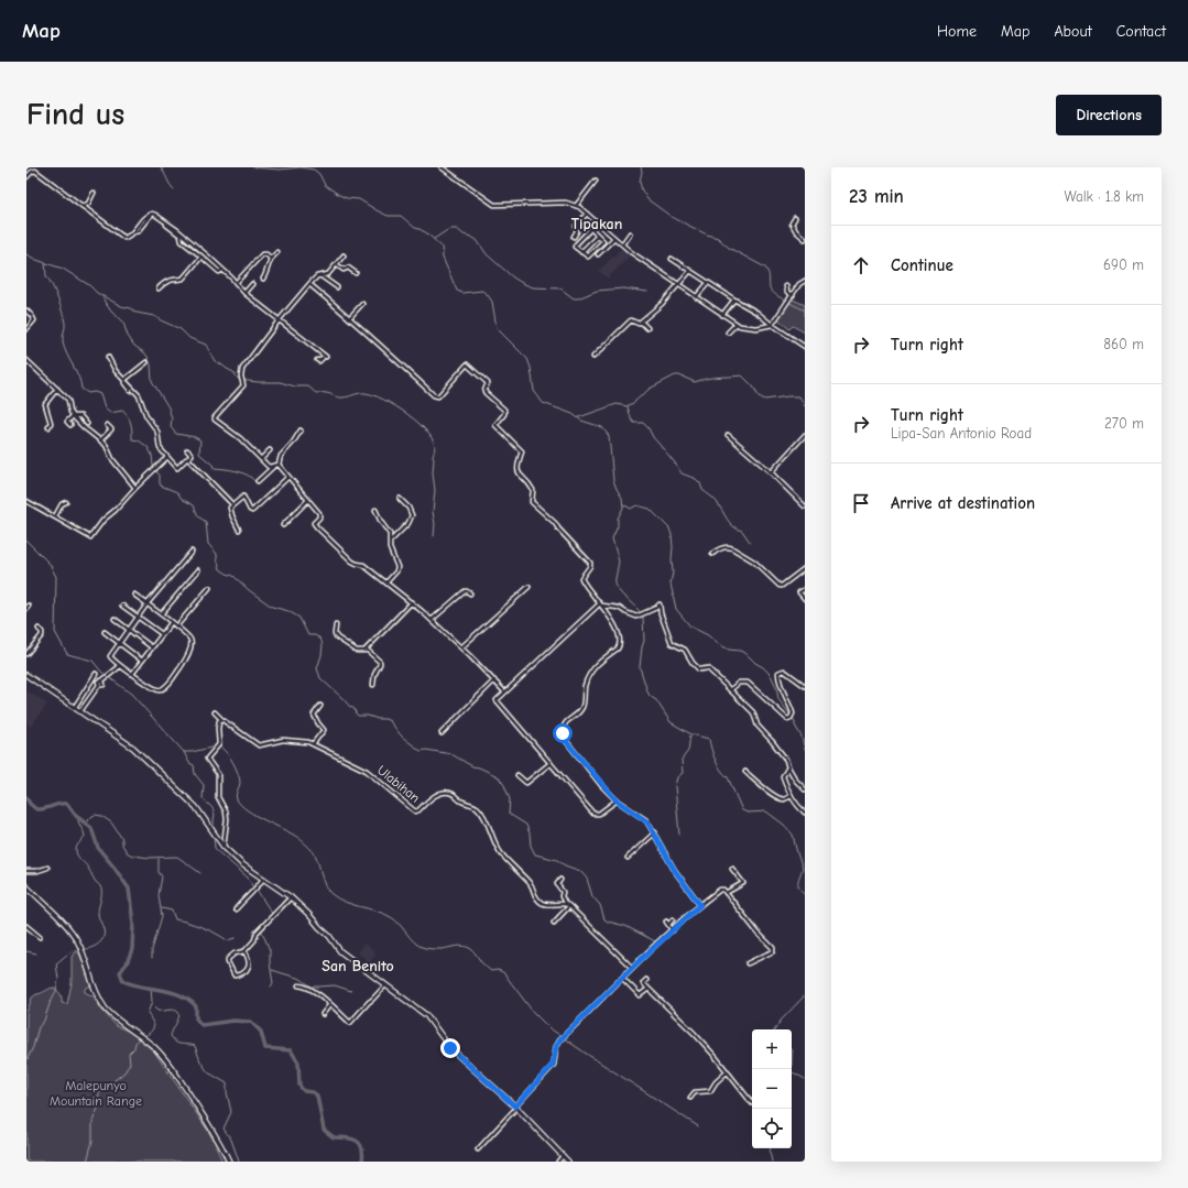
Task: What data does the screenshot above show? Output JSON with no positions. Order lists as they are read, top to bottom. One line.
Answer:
{"streets":{"street":["Ulabihan"]},"districts":["Tipakan","San Benito"],"parks":["Malepunyo Mountain Range"],"page":{"header":"Map","nav":["Home","Map","About","Contact"],"buttons":"Directions","title":"Find us","heading":["23 min","Walk · 1.8 km"],"list":[["Continue","690 m"],["Turn right","860 m"],["Turn right","Lipa-San Antonio Road","270 m"],"Arrive at destination"],"map_buttons":["+","−"]}}
